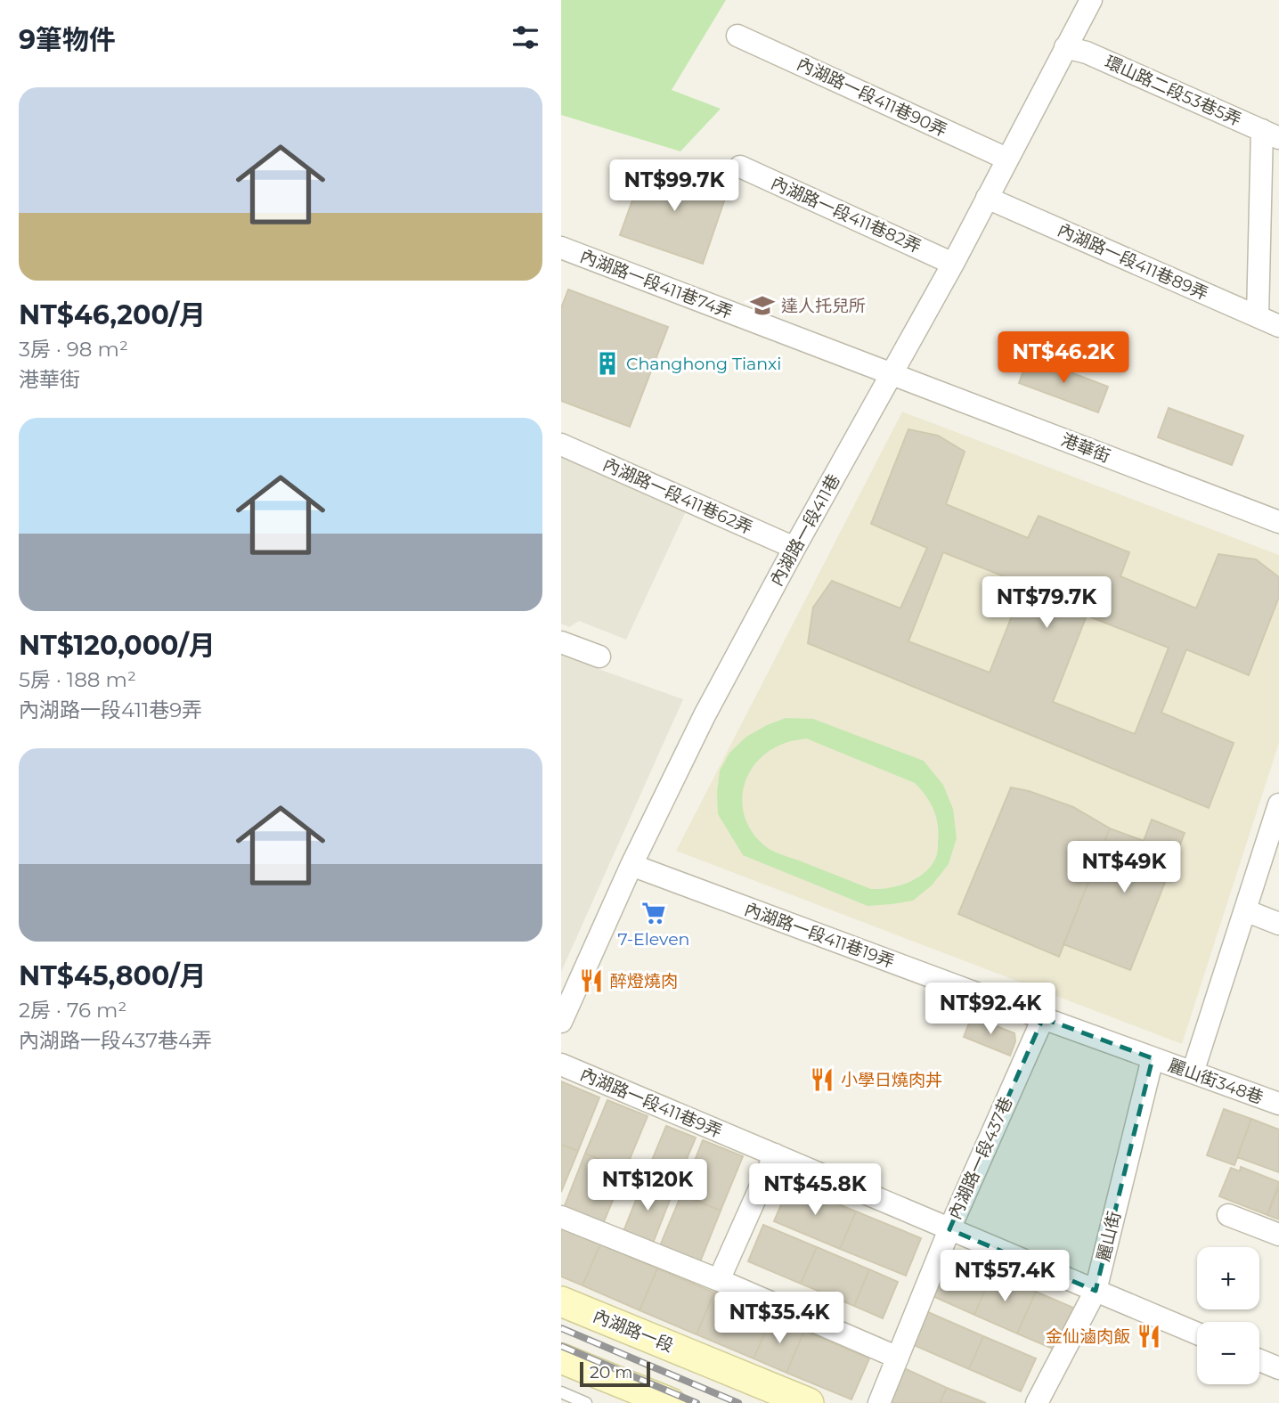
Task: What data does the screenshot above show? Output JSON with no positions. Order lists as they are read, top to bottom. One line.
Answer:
{"streets":{"main road":["內湖路一段"],"street":["環山路二段53巷5弄","內湖路一段411巷90弄","內湖路一段411巷82弄","內湖路一段411巷89弄","內湖路一段411巷74弄","港華街","內湖路一段411巷62弄","內湖路一段411巷","內湖路一段411巷19弄","麗山街348巷","內湖路一段411巷9弄","內湖路一段437巷","麗山街"]},"crossings":[["環山路二段53巷5弄","內湖路一段411巷"],["內湖路一段411巷90弄","內湖路一段411巷"],["內湖路一段411巷82弄","內湖路一段411巷"],["內湖路一段411巷89弄","內湖路一段411巷"],["內湖路一段411巷74弄","港華街"],["內湖路一段411巷74弄","內湖路一段411巷"],["港華街","內湖路一段411巷"],["內湖路一段411巷62弄","內湖路一段411巷"],["內湖路一段411巷","內湖路一段411巷19弄"],["內湖路一段411巷19弄","麗山街348巷"],["內湖路一段411巷19弄","內湖路一段437巷"],["內湖路一段411巷19弄","麗山街"],["麗山街348巷","麗山街"],["內湖路一段411巷9弄","內湖路一段437巷"],["內湖路一段411巷9弄","麗山街"]],"places":{"school or university":["達人托兒所"],"building":["Changhong Tianxi"],"supermarket":["7-Eleven"],"restaurant":["醉燈燒肉","小學日燒肉丼","金仙滷肉飯"]},"scale_bar":"20 m","page":{"heading":"9筆物件","list":[{"name":"NT$46,200/月","note":"3房 · 98 m² · 港華街"},{"name":"NT$120,000/月","note":"5房 · 188 m² · 內湖路一段411巷9弄"},{"name":"NT$45,800/月","note":"2房 · 76 m² · 內湖路一段437巷4弄"}],"price":["NT$99.7K","NT$46.2K","NT$79.7K","NT$49K","NT$92.4K","NT$120K","NT$45.8K","NT$57.4K","NT$35.4K"],"map_buttons":["+","−"],"scale":"20 m"}}
